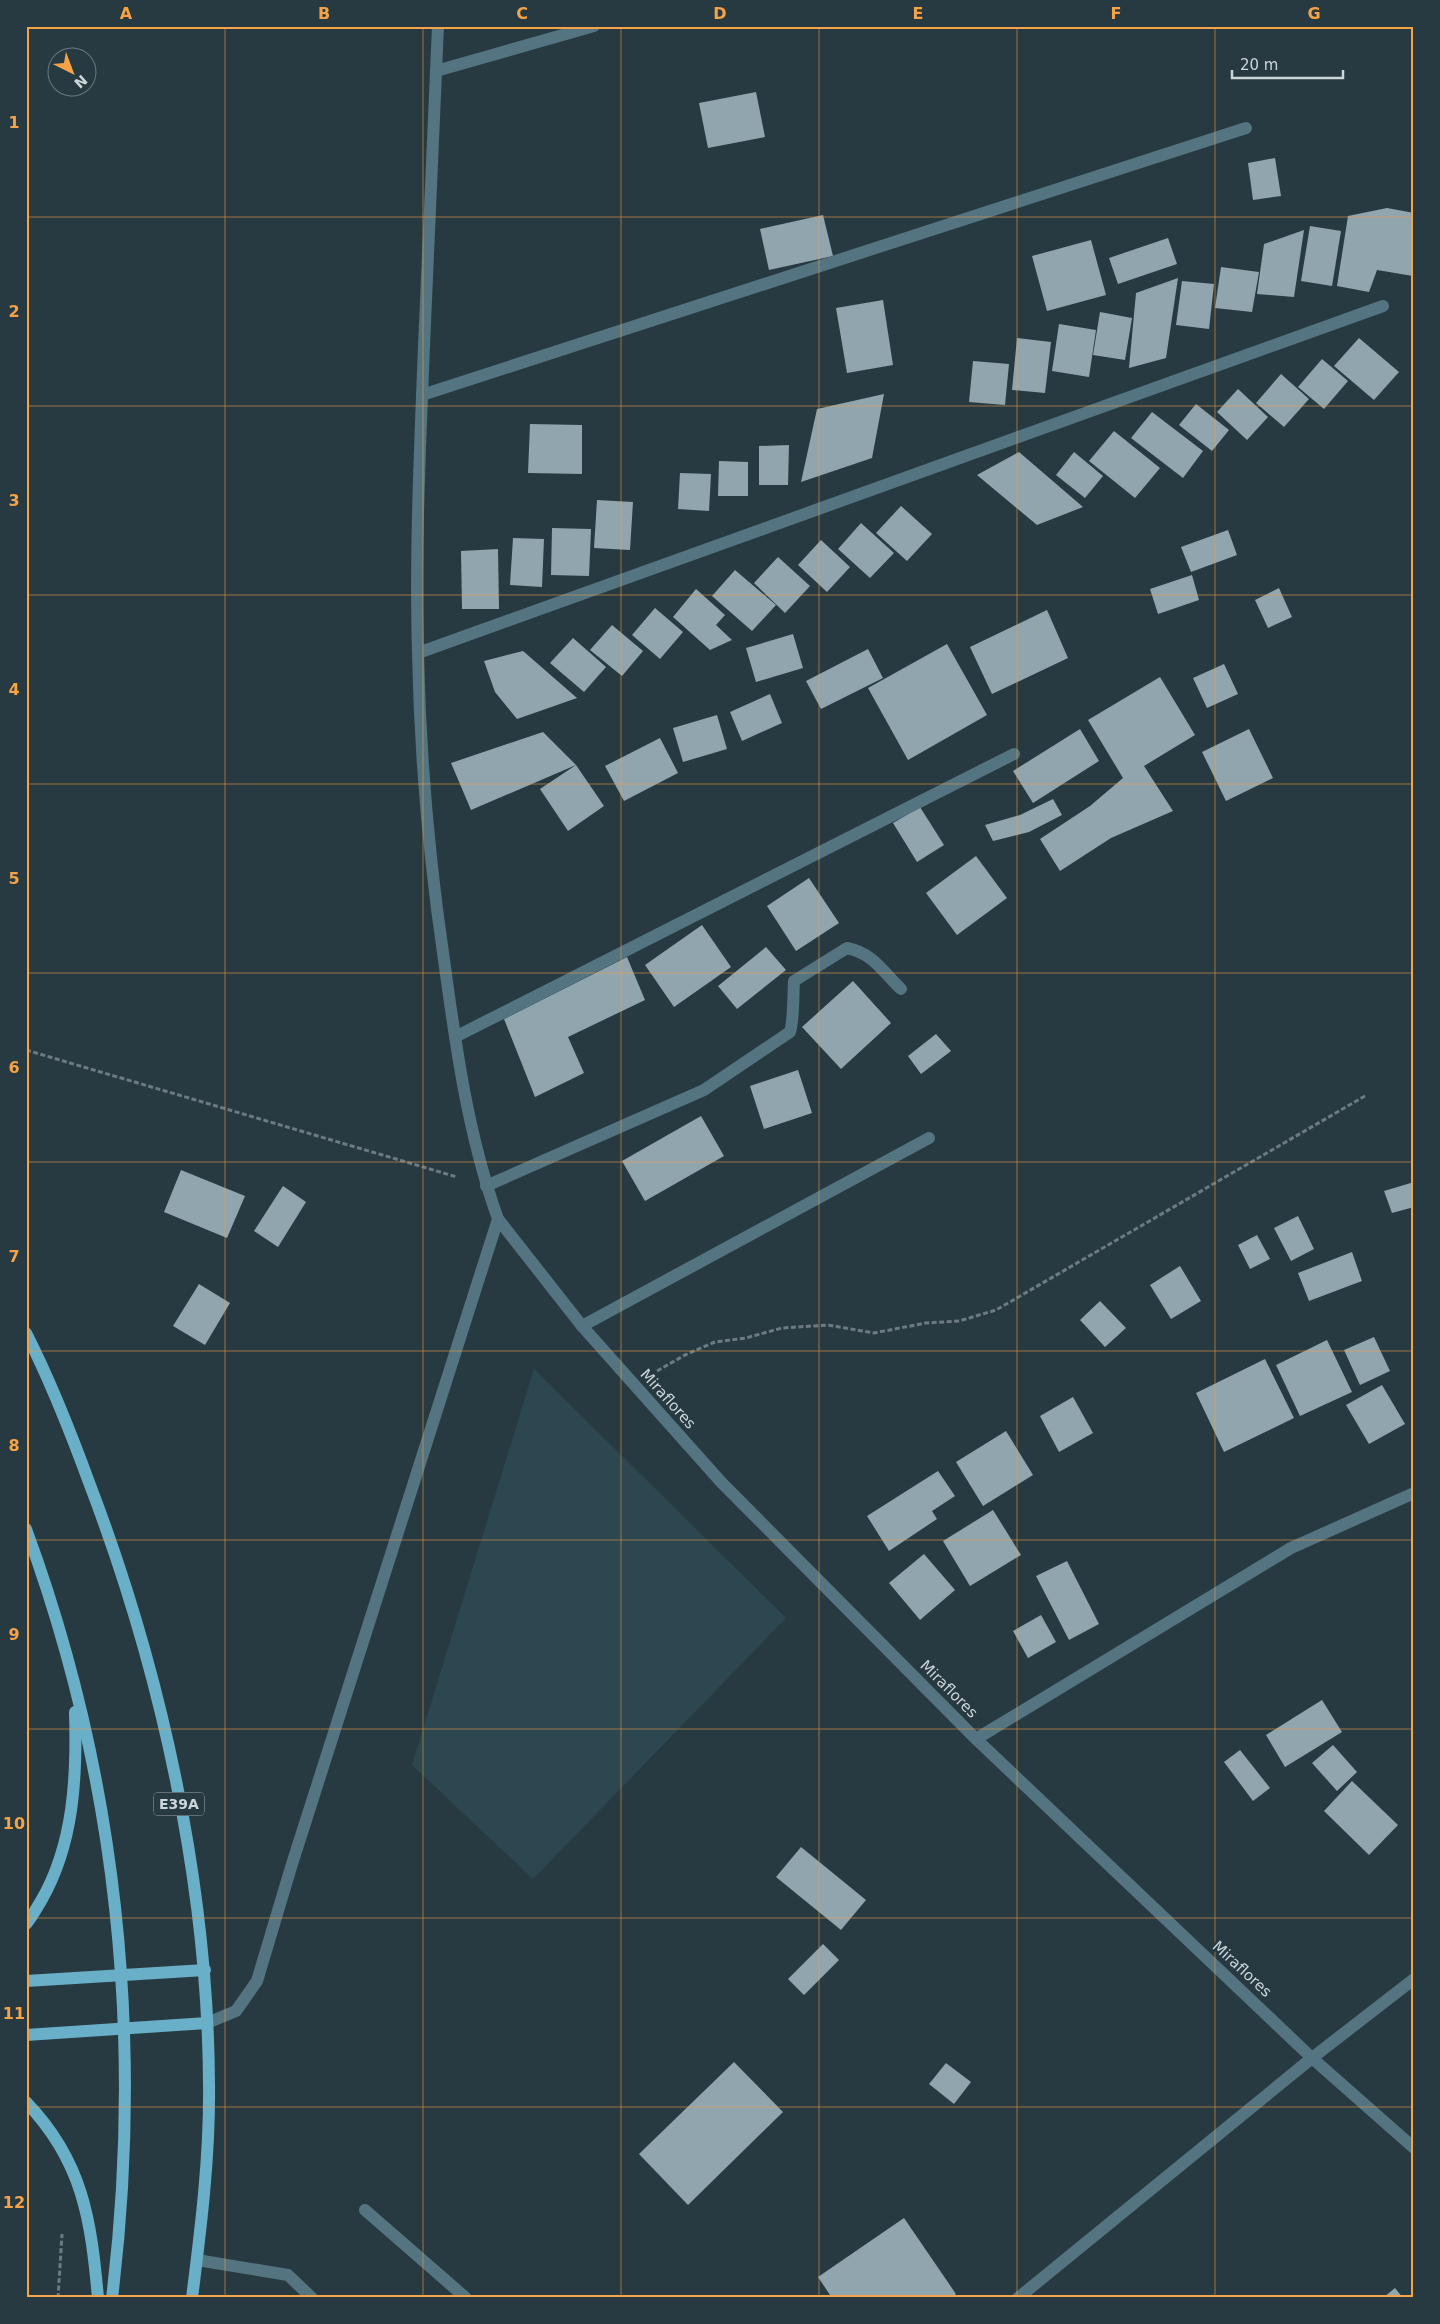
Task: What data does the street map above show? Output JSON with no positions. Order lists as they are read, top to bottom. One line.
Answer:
{"streets":{"main road":["E39A"],"street":["Miraflores"]},"scale_bar":"20 m","north":"bottom right","grid":{"columns":["A","B","C","D","E","F","G"],"rows":["1","2","3","4","5","6","7","8","9","10","11","12"]}}
